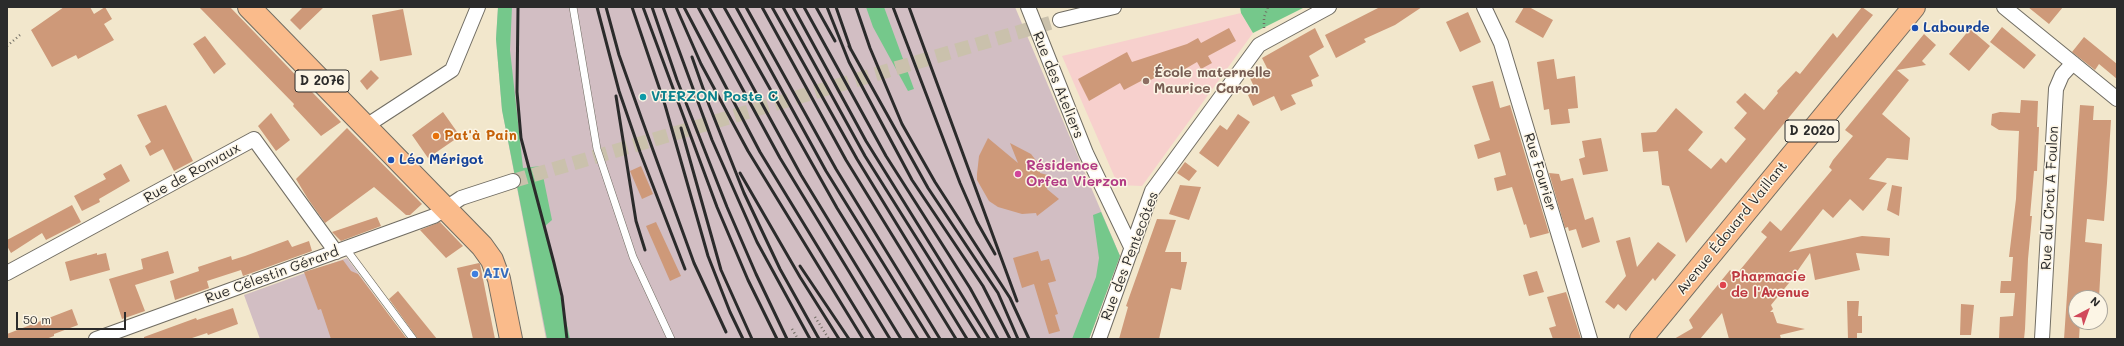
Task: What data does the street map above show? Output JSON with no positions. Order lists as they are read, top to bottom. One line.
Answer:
{"streets":{"main road":["D 2076","D 2020","Avenue Édouard Vaillant"],"street":["Rue des Ateliers","Rue Fourier","Rue de Ronvaux","Rue du Crot A Foulon","Rue des Pentecôtes","Rue Célestin Gérard"]},"crossings":[["D 2076","Rue Célestin Gérard"],["Rue des Ateliers","Rue des Pentecôtes"],["Rue de Ronvaux","Rue Célestin Gérard"]],"places":["Labourde","École maternelle Maurice Caron","VIERZON Poste C","Pat'à Pain","Léo Mérigot","Résidence Orfea Vierzon","AIV","Pharmacie de l'Avenue"],"scale_bar":"50 m","north":"top right"}
